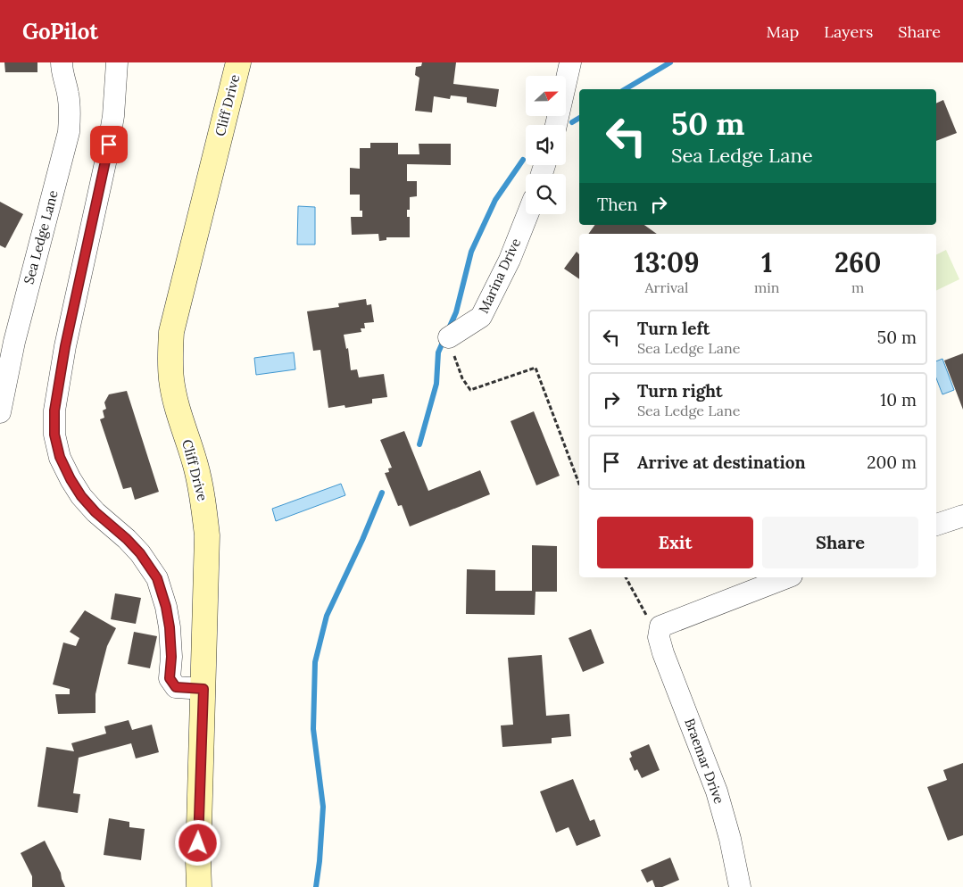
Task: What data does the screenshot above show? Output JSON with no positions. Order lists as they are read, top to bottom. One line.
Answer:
{"streets":{"street":["Cliff Drive","Sea Ledge Lane","Marina Drive","Braemar Drive"]},"north":"right","page":{"header":"GoPilot","nav":["Map","Layers","Share"],"turn":["50 m","Sea Ledge Lane"],"then":"Then","eta":["13:09","Arrival","1","min","260","m"],"list":[{"name":"Turn left","note":"Sea Ledge Lane","value":"50 m"},{"name":"Turn right","note":"Sea Ledge Lane","value":"10 m"},{"name":"Arrive at destination","value":"200 m"}],"buttons":["Exit","Share"]}}
